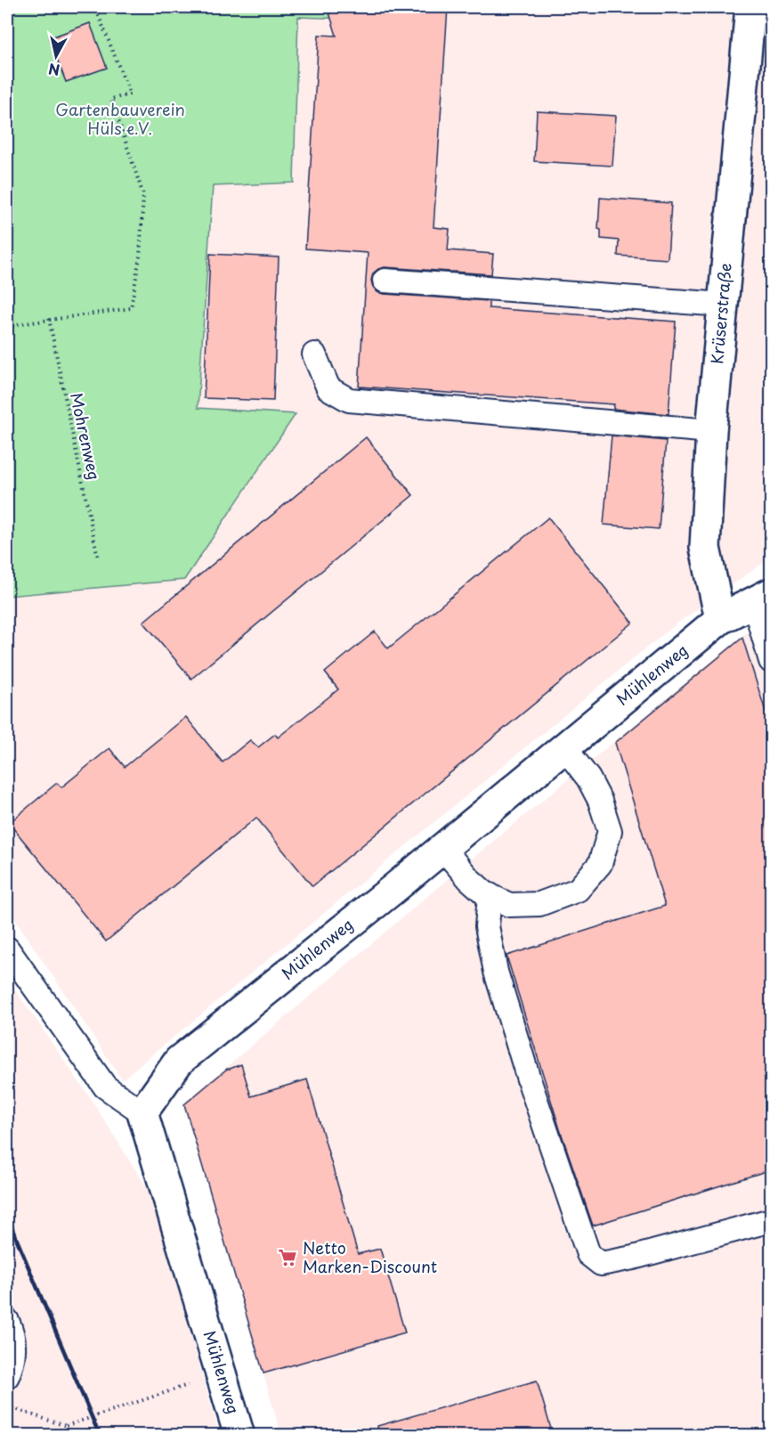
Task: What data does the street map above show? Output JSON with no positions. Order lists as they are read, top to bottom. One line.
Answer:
{"streets":{"street":["Krüserstraße","Mühlenweg"],"path":["Mohrenweg"]},"crossings":[["Krüserstraße","Mühlenweg"]],"parks":["Gartenbauverein Hüls e.V."],"places":{"supermarket":["Netto Marken-Discount"]},"north":"bottom"}
